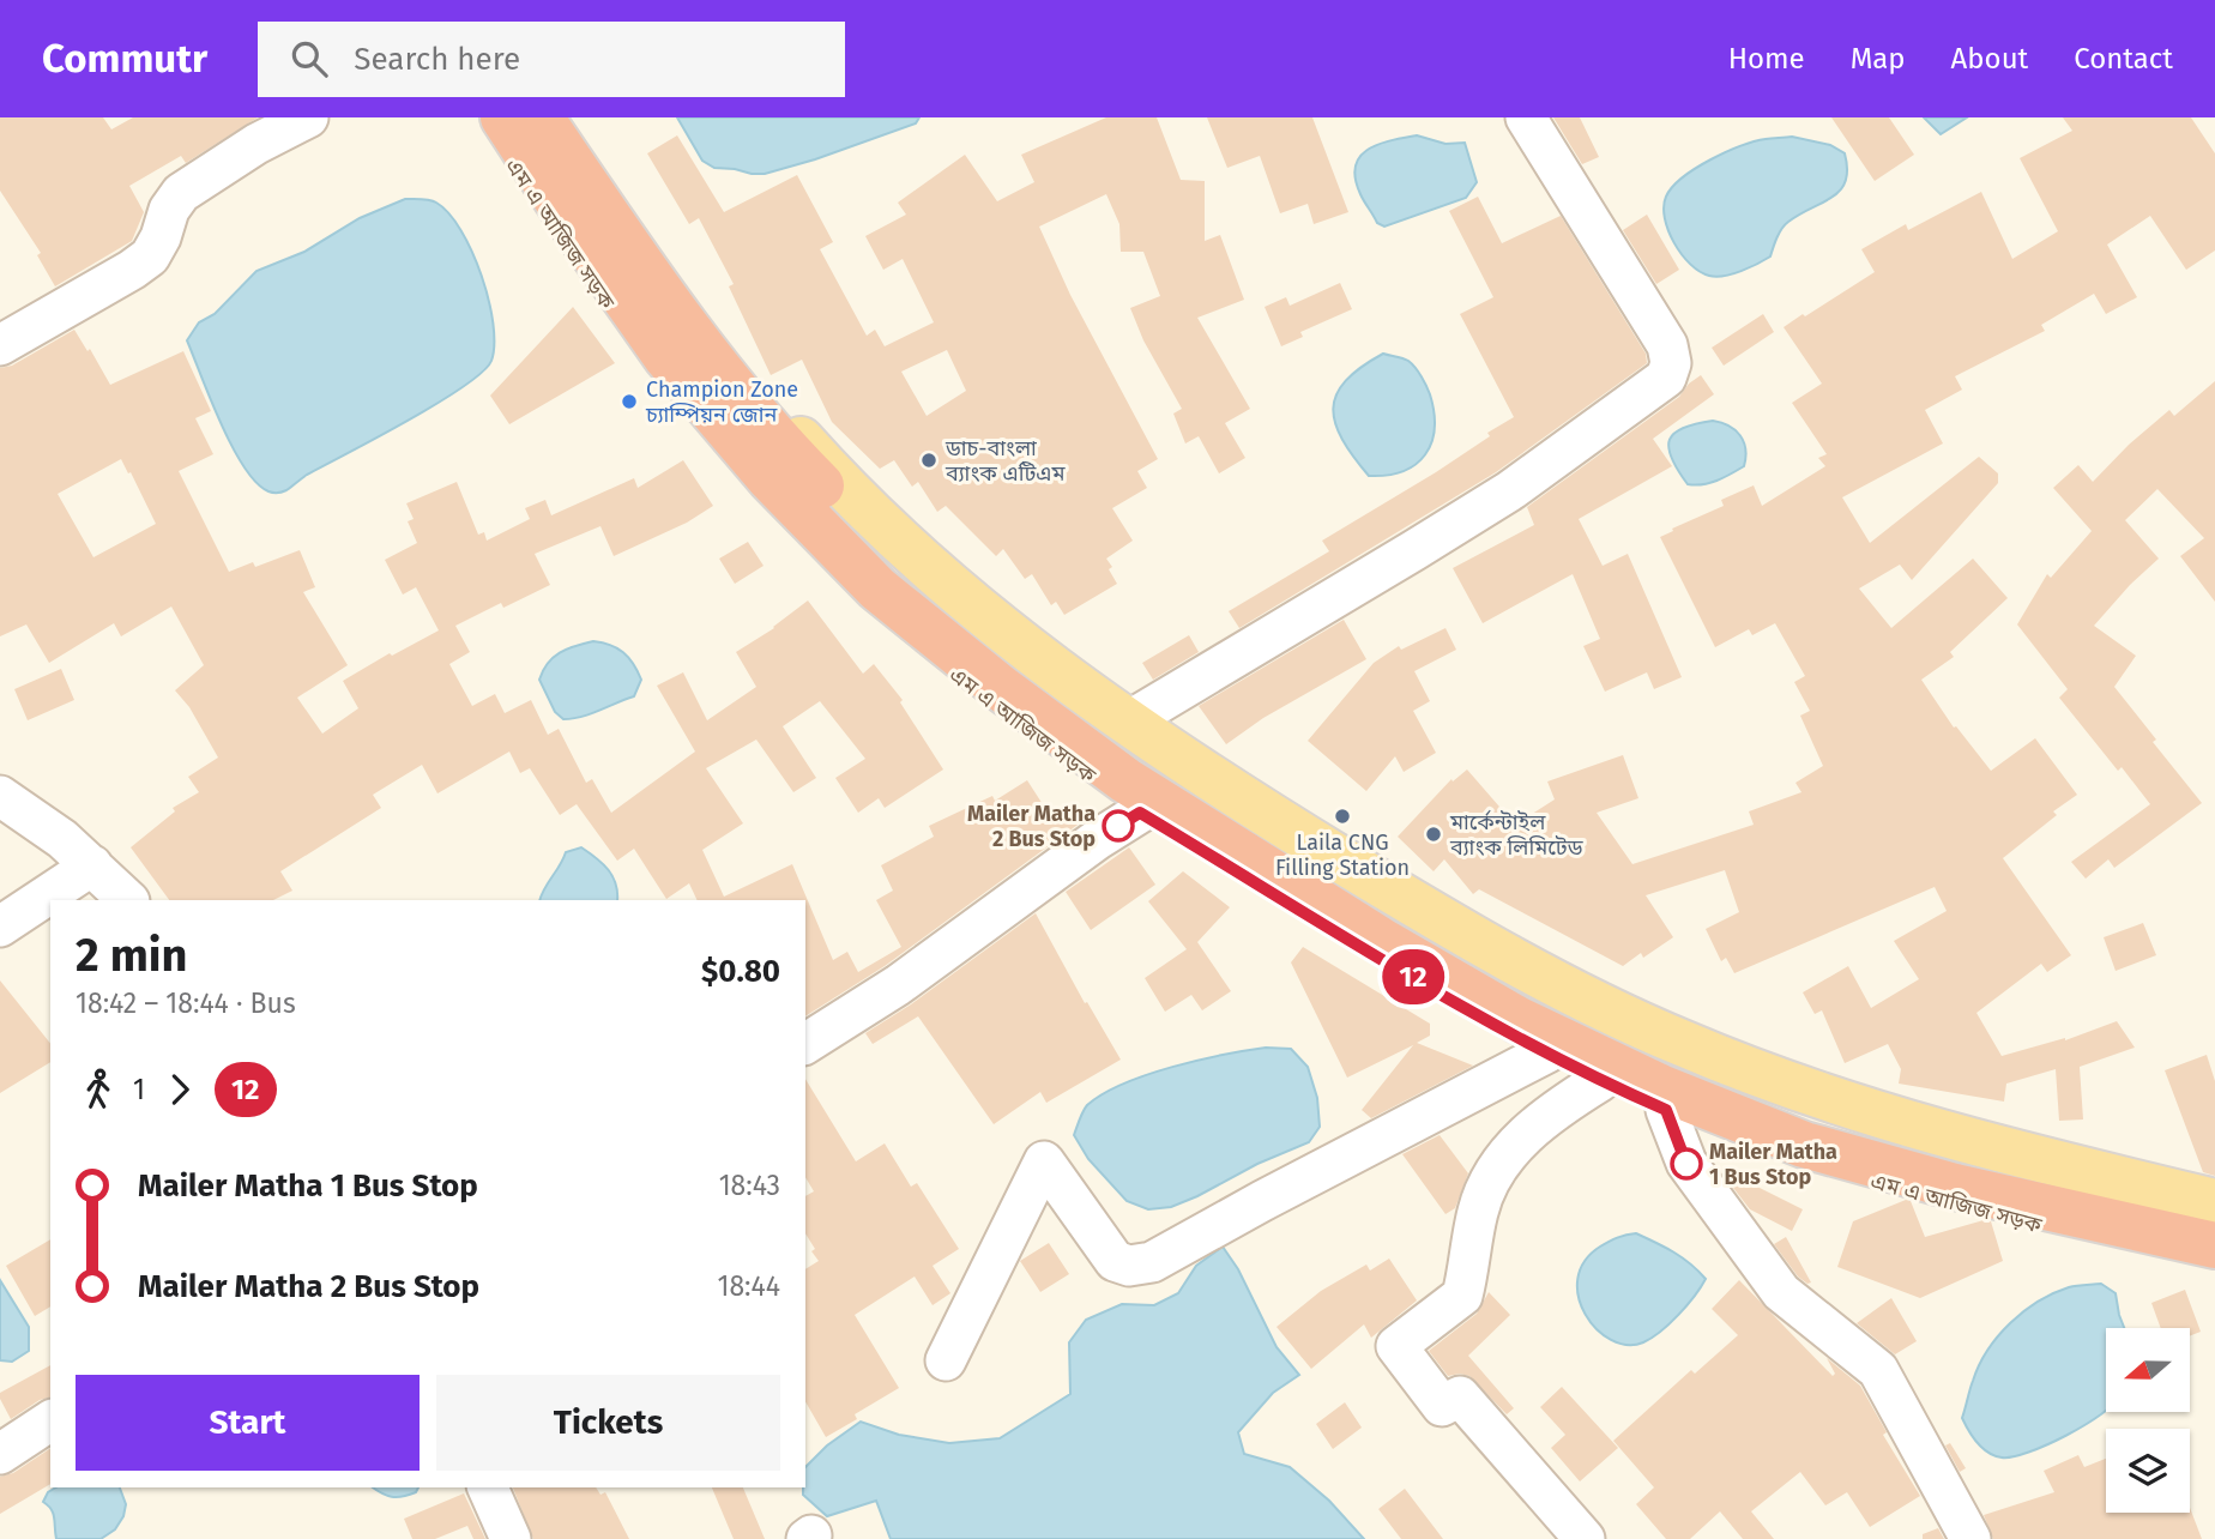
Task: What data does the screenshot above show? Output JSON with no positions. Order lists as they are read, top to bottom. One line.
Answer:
{"streets":{"main road":["এম এ আজিজ সড়ক"]},"places":["Champion Zone চ্যাম্পিয়ন জোন","ডাচ-বাংলা ব্যাংক এটিএম","Laila CNG Filling Station","Mailer Matha 2 Bus Stop","মার্কেন্টাইল ব্যাংক লিমিটেড","Mailer Matha 1 Bus Stop"],"lines":["bus line 12"],"north":"left","page":{"header":"Commutr","search":"Search here","nav":["Home","Map","About","Contact"],"on_map":"12","heading":["2 min","18:42 – 18:44 · Bus","$0.80"],"legs":["1","12"],"list":[{"name":"Mailer Matha 1 Bus Stop","value":"18:43"},{"name":"Mailer Matha 2 Bus Stop","value":"18:44"}],"buttons":["Start","Tickets"]}}
